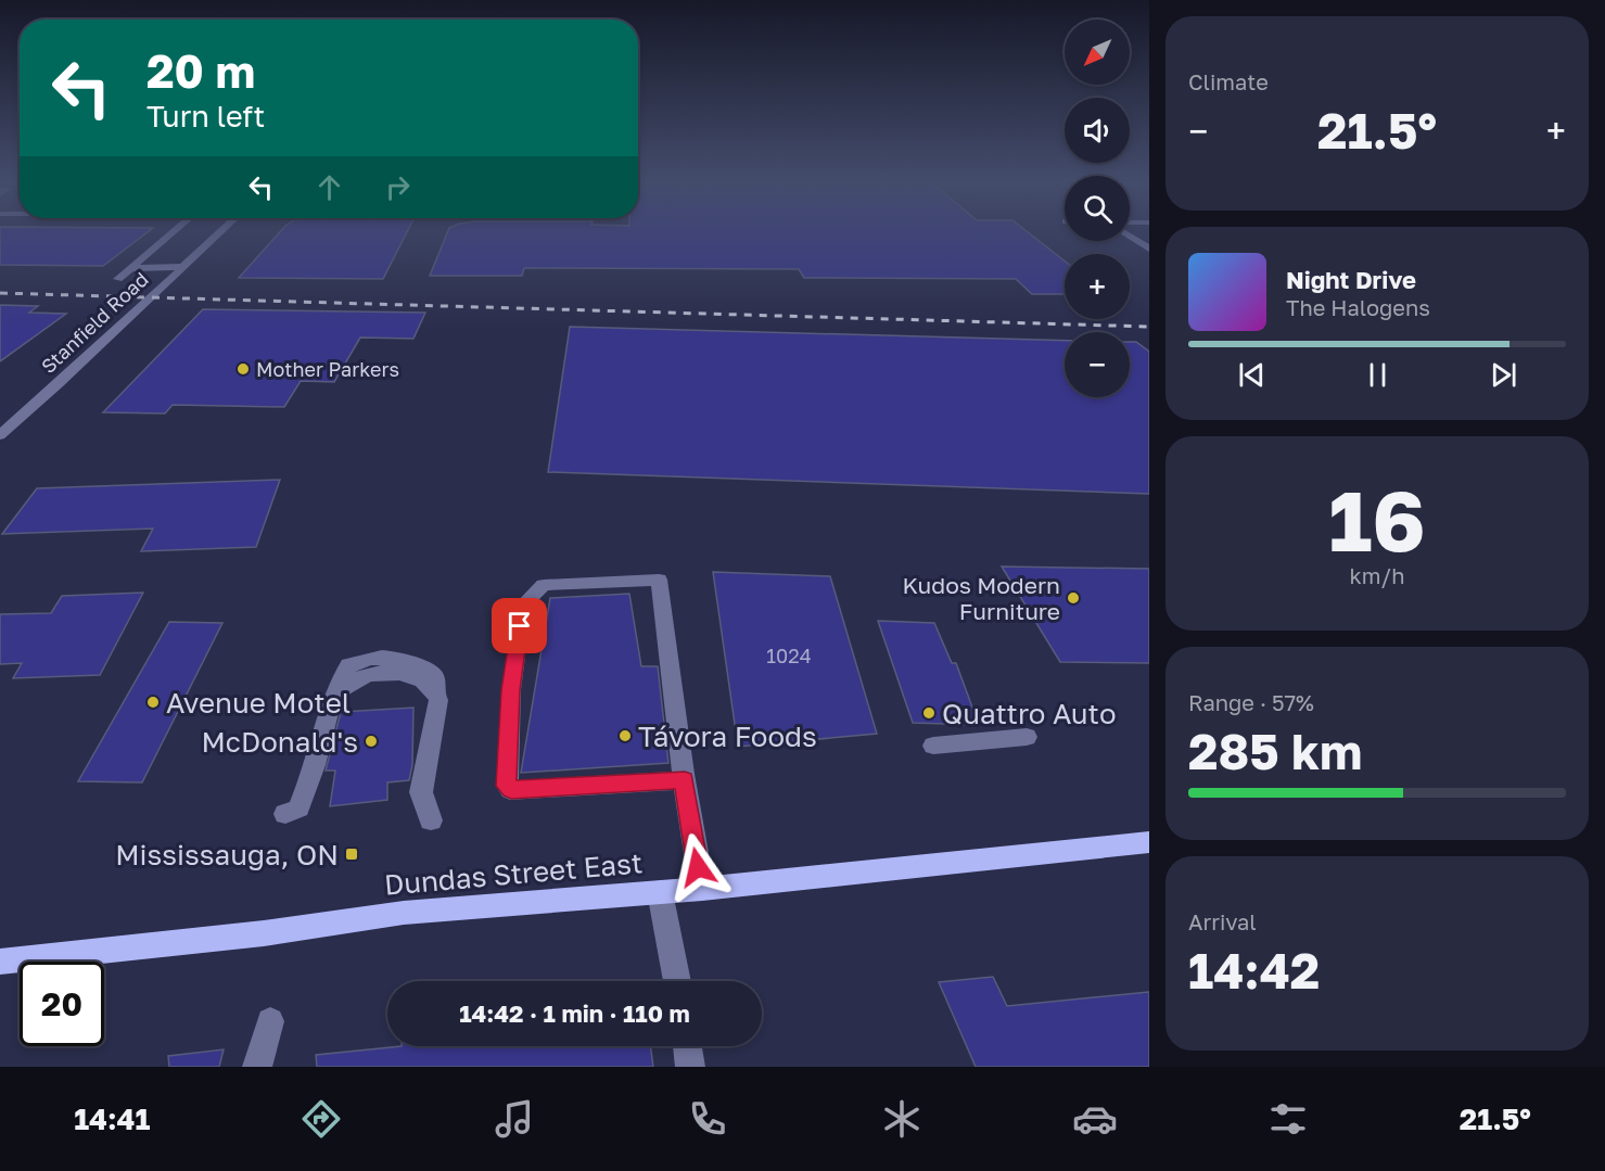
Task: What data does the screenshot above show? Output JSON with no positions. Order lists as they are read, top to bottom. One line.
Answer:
{"streets":{"main road":["Dundas Street East"],"street":["Stanfield Road"]},"places":{"other":["Mother Parkers","Kudos Modern Furniture","Avenue Motel","Quattro Auto","Távora Foods","McDonald's"],"transit":["Mississauga, ON"]},"house_numbers":["1024"],"north":"bottom left","page":{"tile":["Climate",["16","km/h"],["Range · 57%","285 km"],["Arrival","14:42"]],"map_buttons":["+","−"],"turn":["20 m","Turn left"],"heat":["−","21.5°","+"],"song":["Night Drive","The Halogens"],"limit":"20","trip":"14:42 · 1 min · 110 m","tabs":["14:41","21.5°"]}}
